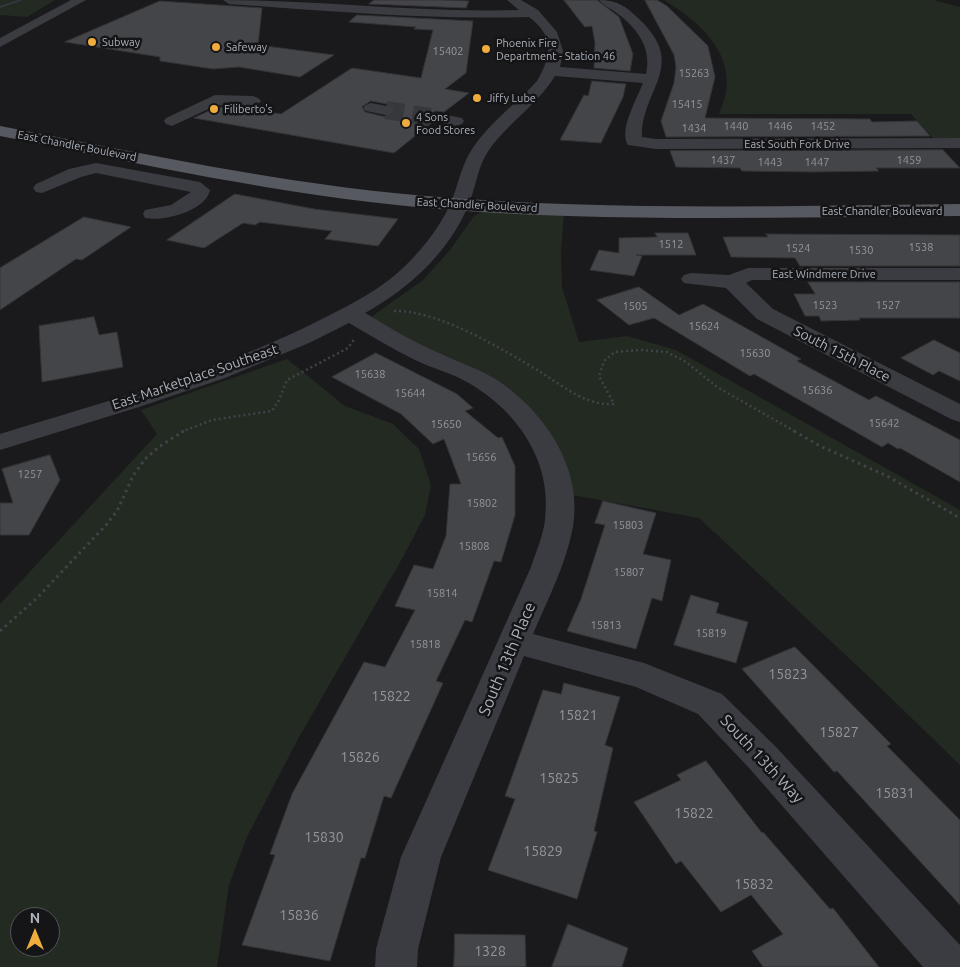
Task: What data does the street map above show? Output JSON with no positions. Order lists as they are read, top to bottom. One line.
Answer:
{"streets":{"main road":["East Chandler Boulevard"],"street":["East South Fork Drive","East Windmere Drive","South 15th Place","East Marketplace Southeast","South 13th Place","South 13th Way"]},"crossings":[["East Chandler Boulevard","East Marketplace Southeast"],["East Windmere Drive","South 15th Place"],["East Marketplace Southeast","South 13th Place"],["South 13th Place","South 13th Way"]],"places":["Subway","Safeway","Phoenix Fire Department - Station 46","Jiffy Lube","Filiberto's","4 Sons Food Stores"],"house_numbers":["15402","15263","15415","1440","1446","1452","1434","1437","1459","1443","1447","1512","1538","1524","1530","1523","1527","1505","15624","15630","15638","15636","15644","15642","15650","15656","1257","15802","15803","15808","15807","15814","15813","15819","15818","15823","15822","15821","15827","15826","15825","15831","15822","15830","15829","15832","15836","1328"],"north":"top"}
